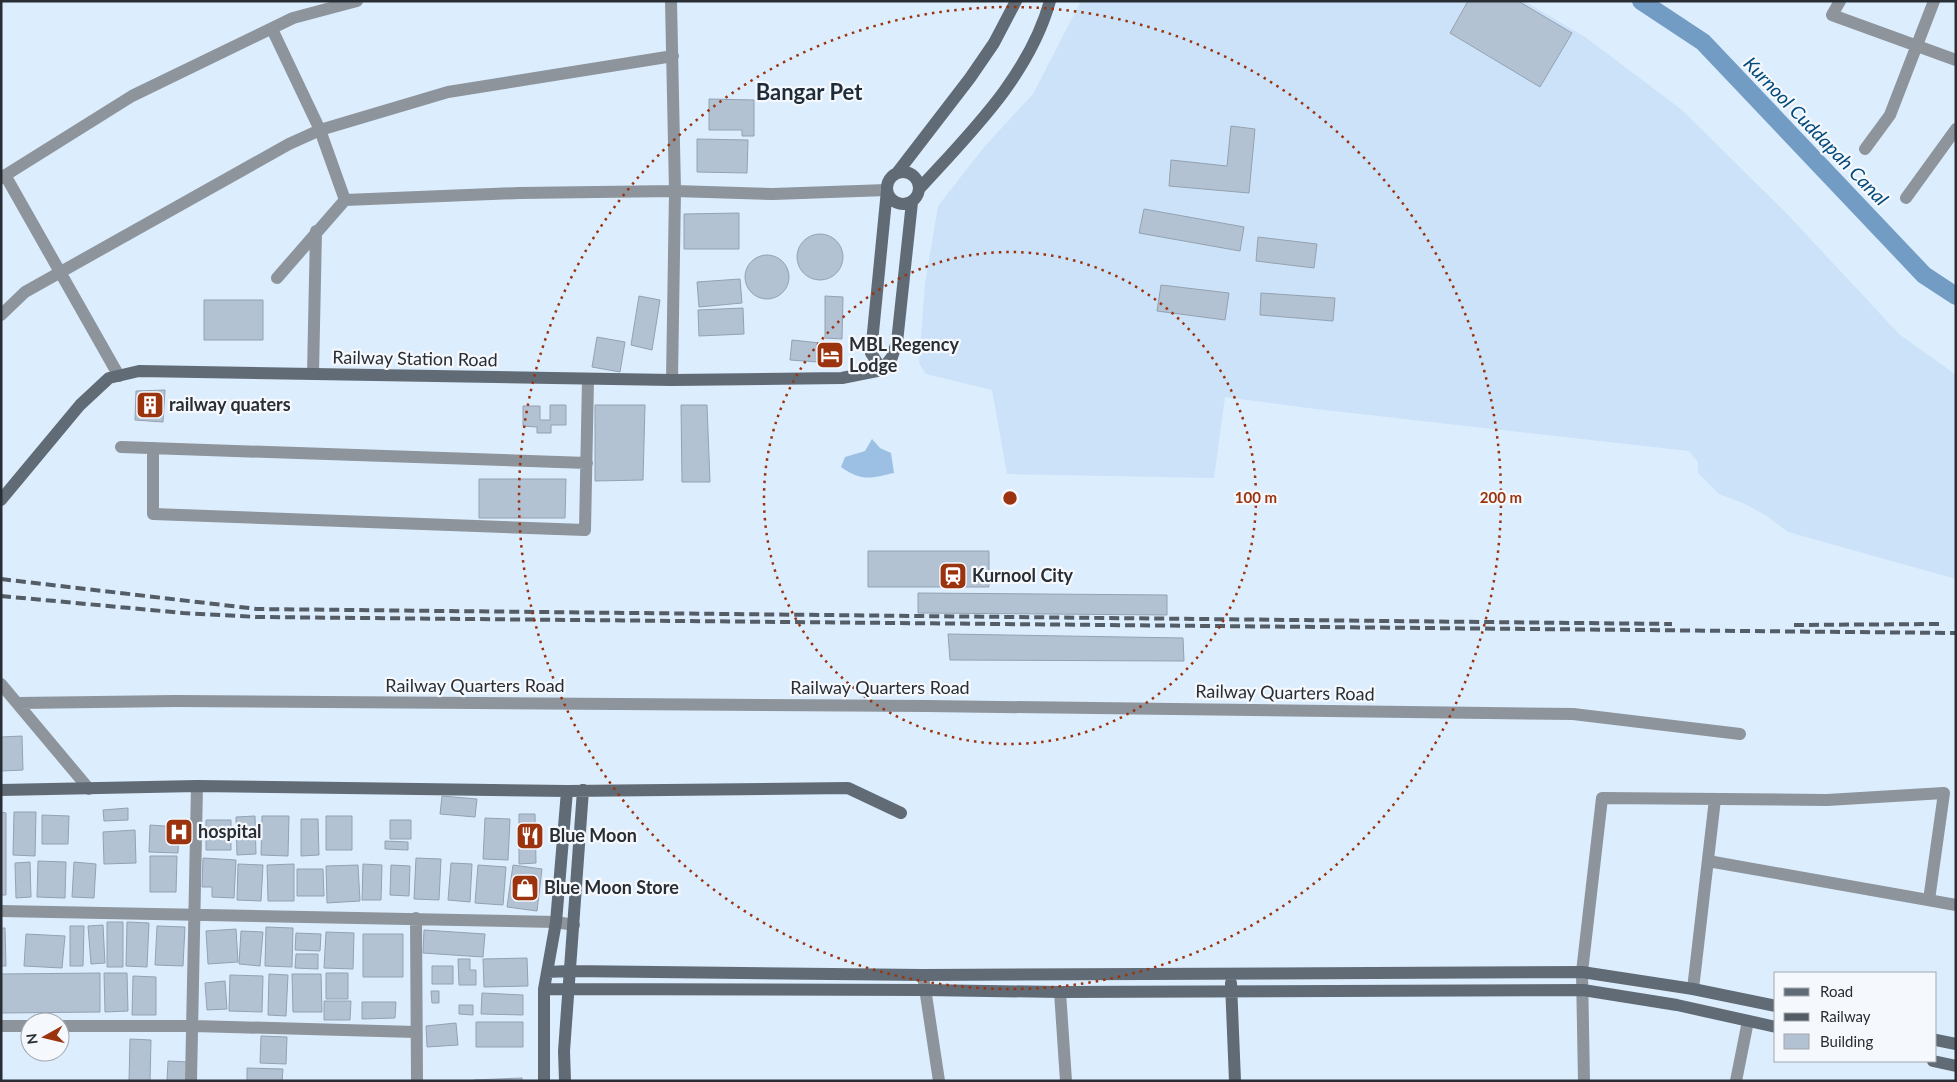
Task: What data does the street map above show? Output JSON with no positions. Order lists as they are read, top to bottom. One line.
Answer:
{"streets":{"street":["Railway Station Road","Railway Quarters Road"]},"districts":["Bangar Pet"],"water":["Kurnool Cuddapah Canal"],"places":{"hotel":["MBL Regency Lodge"],"building":["railway quaters"],"station":["Kurnool City"],"hospital":["hospital"],"restaurant":["Blue Moon"],"shop":["Blue Moon Store"]},"legend":["Road","Railway","Building"],"north":"left","rings":["100 m","200 m"]}
